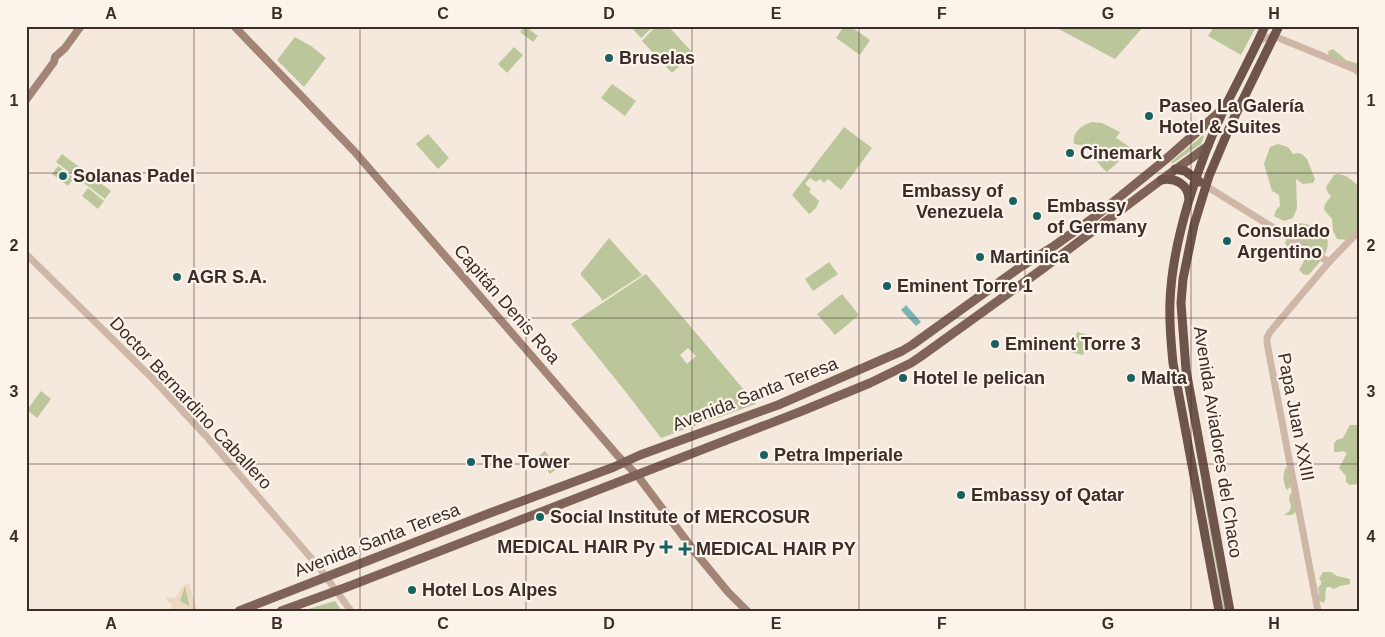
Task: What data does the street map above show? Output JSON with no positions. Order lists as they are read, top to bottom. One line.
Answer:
{"streets":{"highway":["Avenida Aviadores del Chaco"],"main road":["Capitán Denis Roa","Avenida Santa Teresa"],"street":["Doctor Bernardino Caballero","Papa Juan XXIII"]},"crossings":[["Capitán Denis Roa","Avenida Santa Teresa"],["Avenida Santa Teresa","Doctor Bernardino Caballero"],["Avenida Santa Teresa","Avenida Aviadores del Chaco"]],"places":{"other":["Bruselas","Paseo La Galería Hotel & Suites","Cinemark","Solanas Padel","Embassy of Venezuela","Embassy of Germany","Consulado Argentino","Martinica","AGR S.A.","Eminent Torre 1","Eminent Torre 3","Hotel le pelican","Malta","Petra Imperiale","The Tower","Embassy of Qatar","Social Institute of MERCOSUR","Hotel Los Alpes"],"health":["MEDICAL HAIR Py","MEDICAL HAIR PY"]},"grid":{"columns":["A","B","C","D","E","F","G","H"],"rows":["1","2","3","4"]}}
